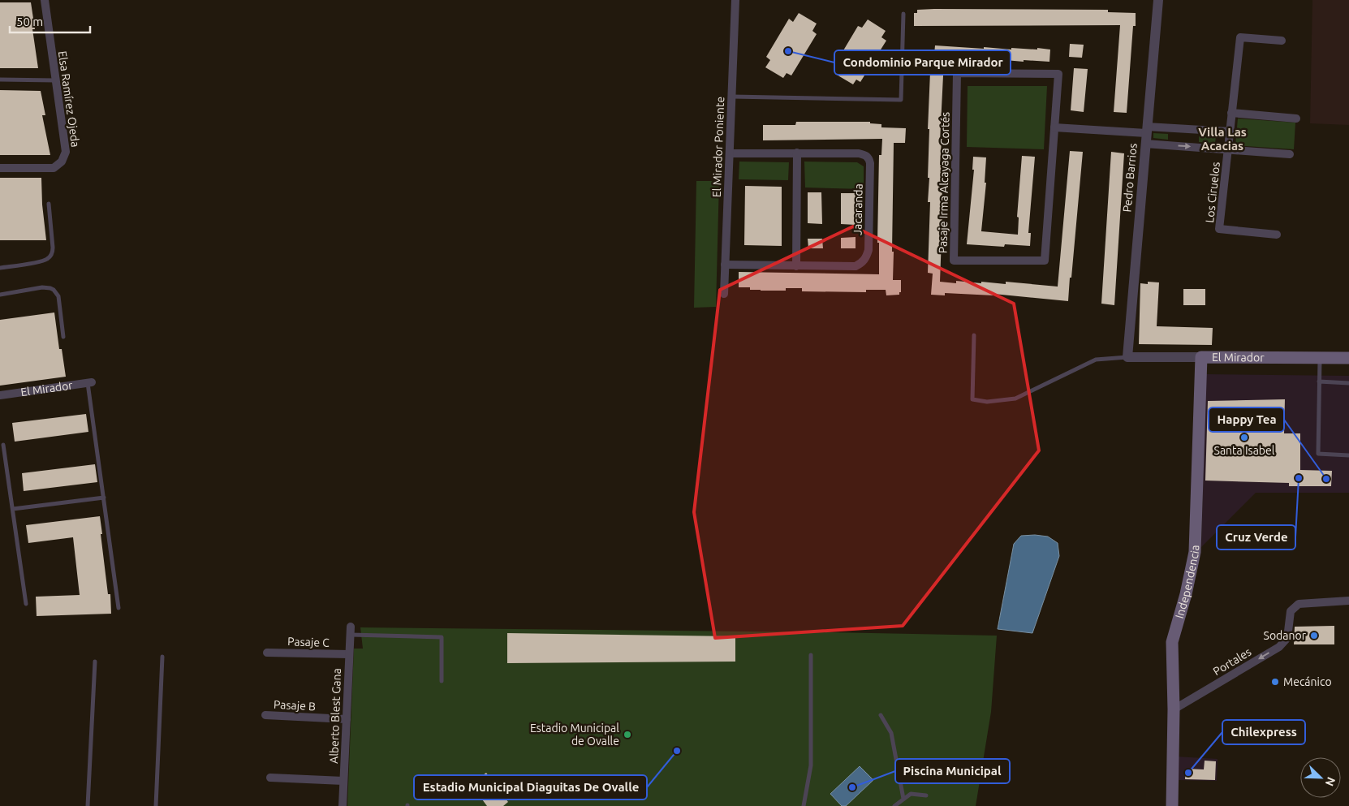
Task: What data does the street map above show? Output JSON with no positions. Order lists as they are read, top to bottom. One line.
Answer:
{"streets":{"main road":["El Mirador","Independencia"],"street":["Elsa Ramírez Ojeda","El Mirador Poniente","Pedro Barrios","Pasaje Irma Alcayaga Cortés","Los Ciruelos","Jacaranda","Pasaje C","Portales","Pasaje B","Alberto Blest Gana"]},"crossings":[["El Mirador Poniente","Jacaranda"],["Pedro Barrios","El Mirador"],["El Mirador","Independencia"],["Independencia","Portales"],["Pasaje C","Alberto Blest Gana"],["Pasaje B","Alberto Blest Gana"]],"one_way":["Portales"],"districts":["Villa Las Acacias"],"places":["Condominio Parque Mirador","Santa Isabel","Cruz Verde","Happy Tea","Sodanor","Mecánico","Estadio Municipal de Ovalle","Estadio Municipal Diaguitas De Ovalle","Chilexpress","Piscina Municipal"],"scale_bar":"50 m","north":"bottom right"}
